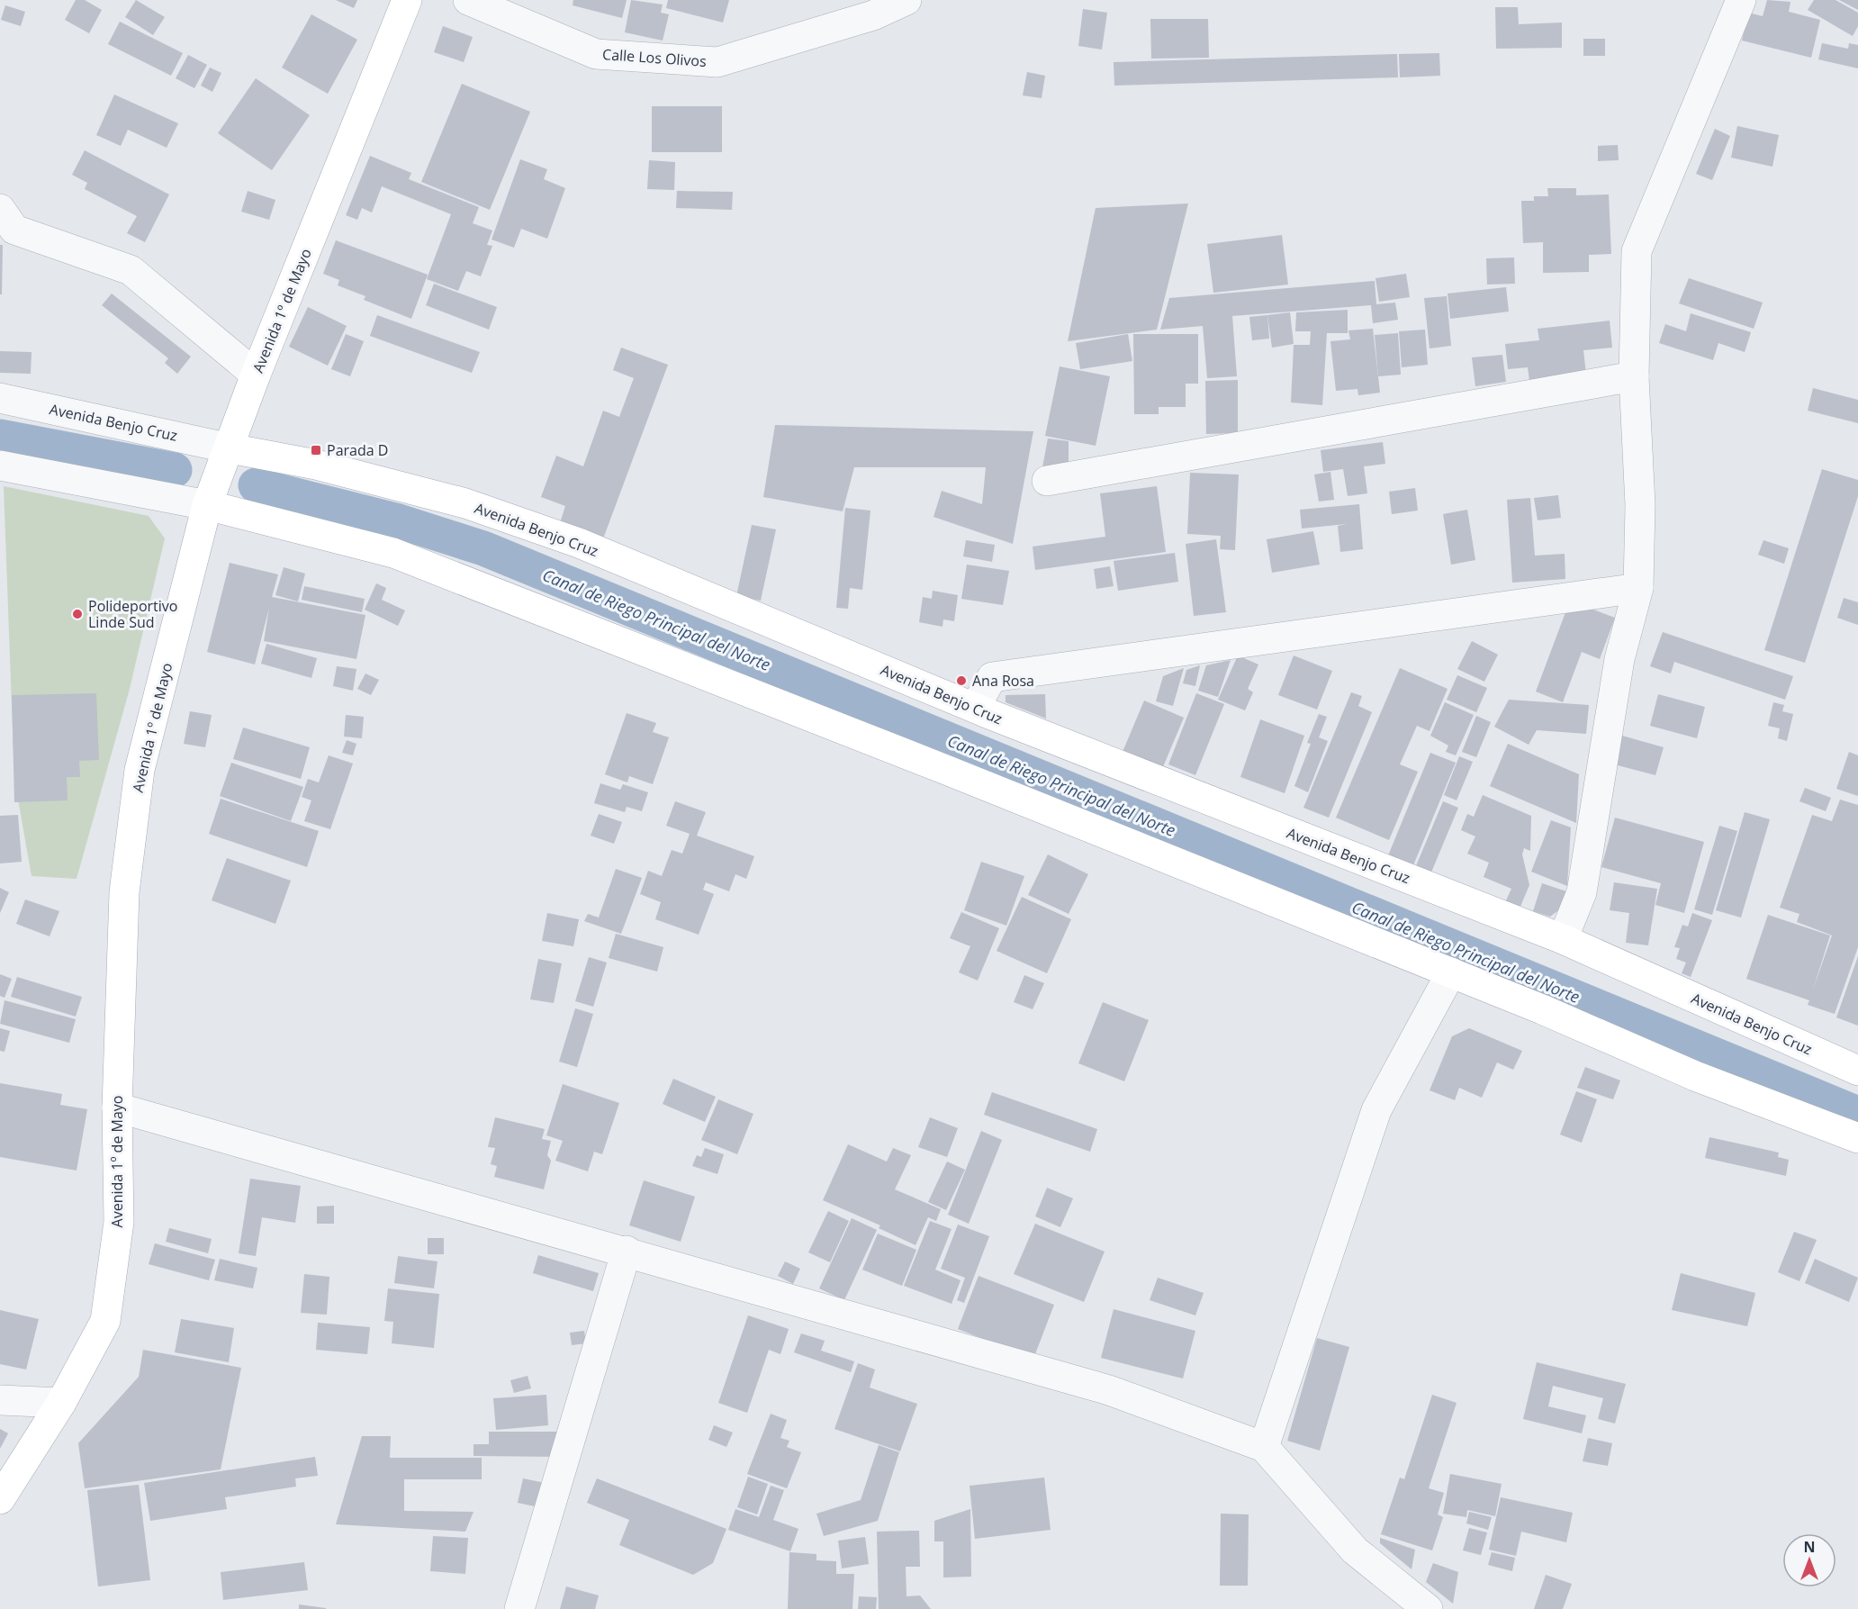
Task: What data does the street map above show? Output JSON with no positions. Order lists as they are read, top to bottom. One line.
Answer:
{"streets":{"main road":["Avenida 1º de Mayo","Avenida Benjo Cruz"],"street":["Calle Los Olivos"]},"crossings":[["Avenida 1º de Mayo","Avenida Benjo Cruz"]],"water":["Canal de Riego Principal del Norte"],"places":{"transit":["Parada D"],"other":["Polideportivo Linde Sud","Ana Rosa"]},"north":"top"}
